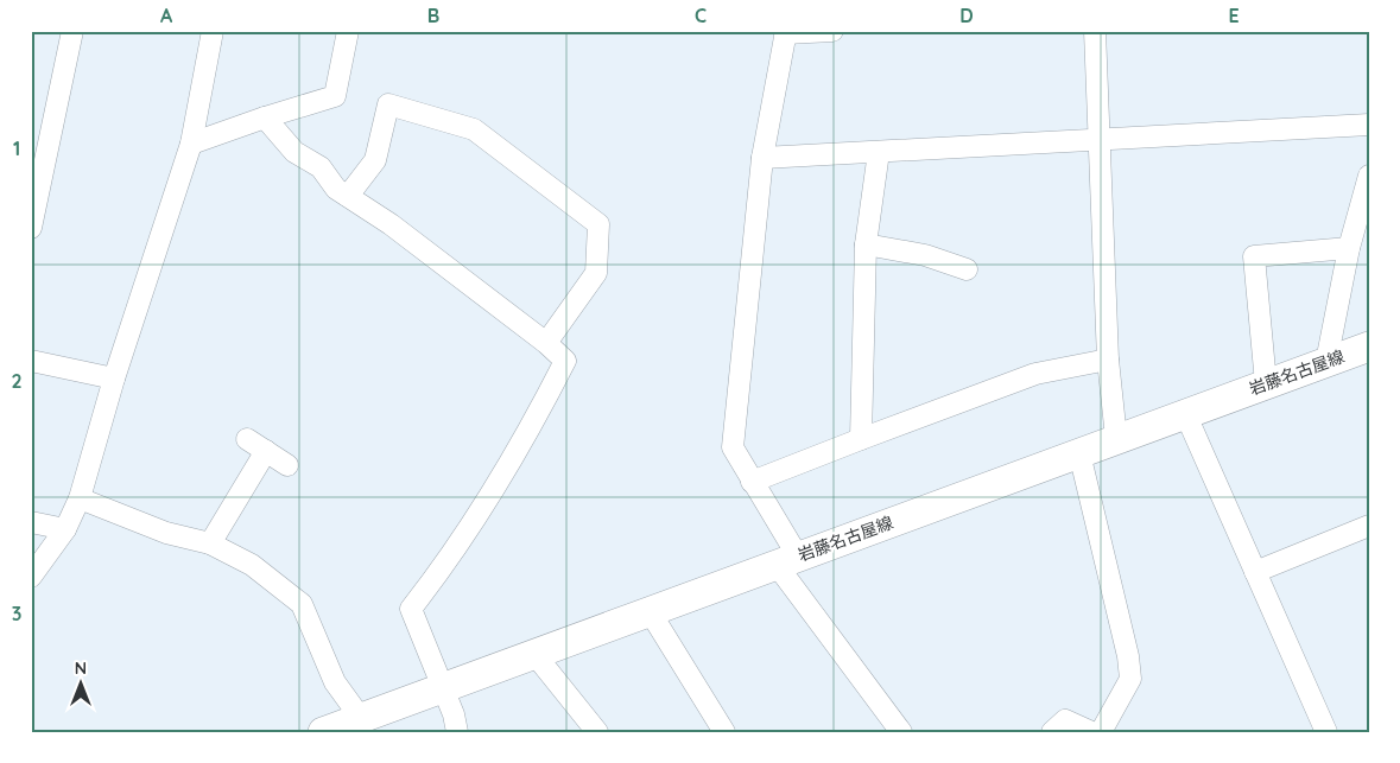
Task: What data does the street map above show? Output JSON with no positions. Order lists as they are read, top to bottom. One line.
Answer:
{"streets":{"main road":["岩藤名古屋線"]},"north":"top","grid":{"columns":["A","B","C","D","E"],"rows":["1","2","3"]}}
